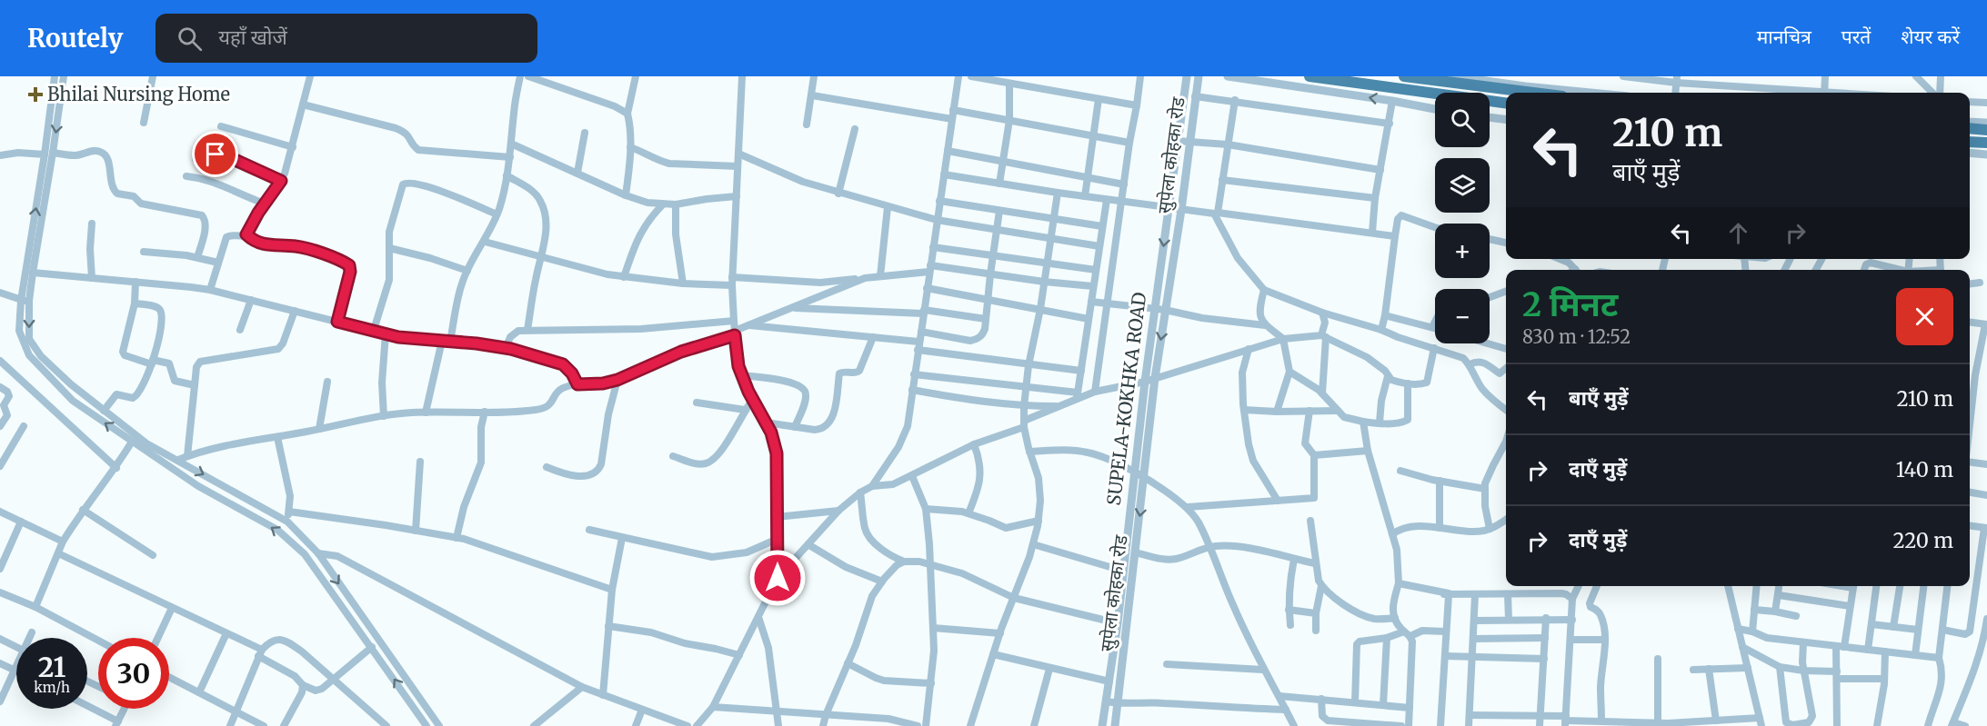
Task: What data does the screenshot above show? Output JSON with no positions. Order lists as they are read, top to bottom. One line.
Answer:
{"streets":{"street":["सुपेला कोहका रोड","SUPELA-KOKHKA ROAD"]},"places":{"health":["Bhilai Nursing Home"]},"page":{"header":"Routely","search":"यहाँ खोजें","nav":["मानचित्र","परतें","शेयर करें"],"map_buttons":["+","−"],"turn":["210 m","बाएँ मुड़ें"],"heading":["2 मिनट","830 m · 12:52"],"list":[{"name":"बाएँ मुड़ें","value":"210 m"},{"name":"दाएँ मुड़ें","value":"140 m"},{"name":"दाएँ मुड़ें","value":"220 m"}],"speed":"21 km/h","limit":"30"}}
